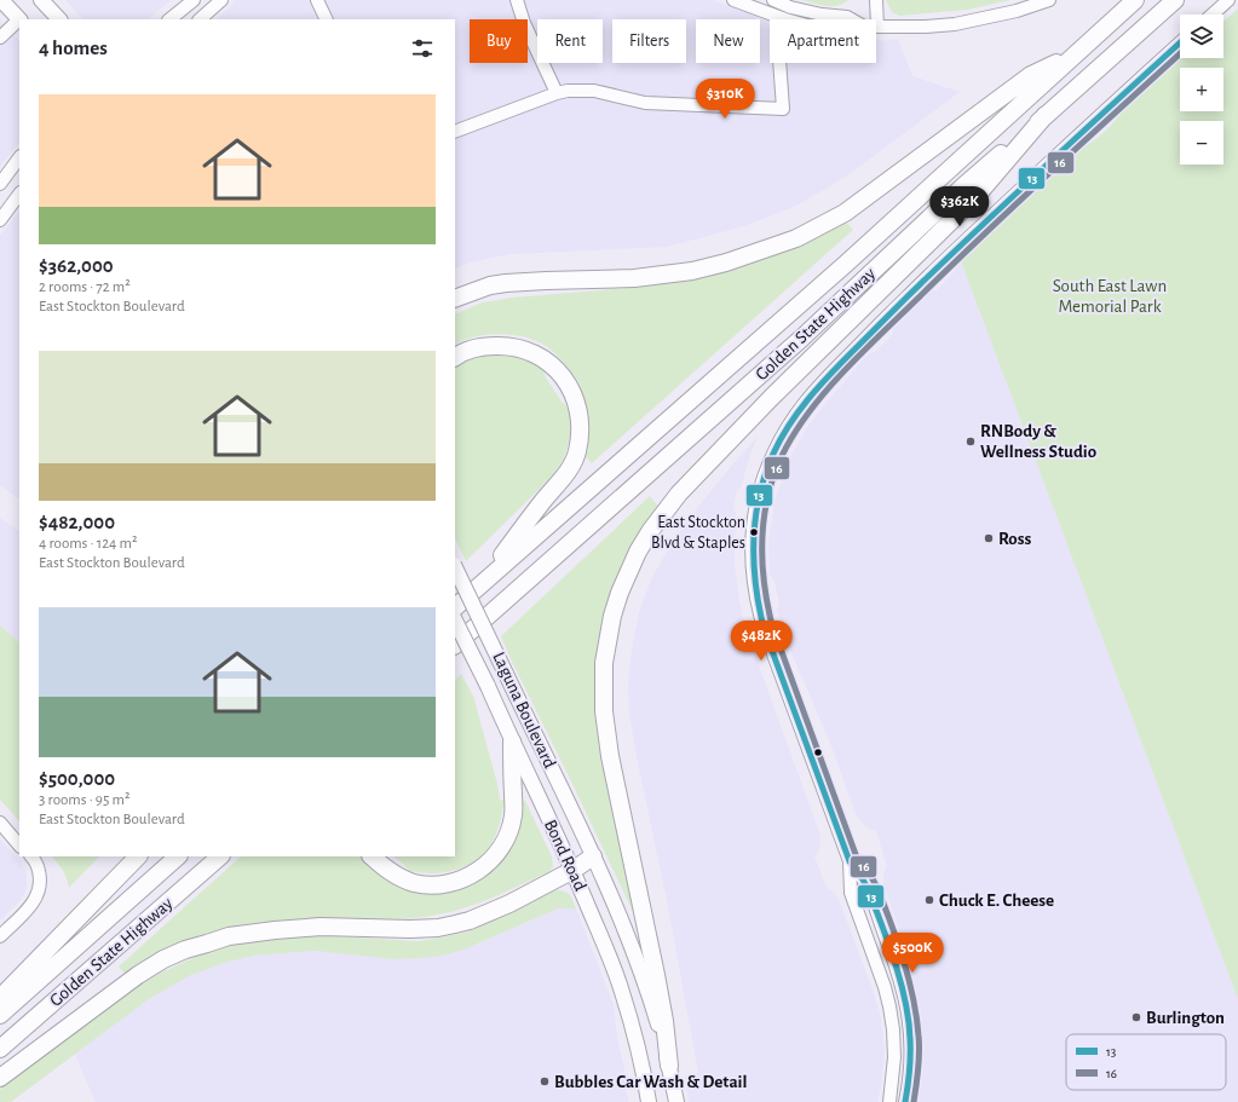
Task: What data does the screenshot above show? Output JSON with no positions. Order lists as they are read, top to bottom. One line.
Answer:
{"streets":{"highway":["Golden State Highway"],"main road":["Laguna Boulevard","Bond Road"]},"crossings":[["Laguna Boulevard","Bond Road"]],"parks":["South East Lawn Memorial Park"],"places":["RNBody & Wellness Studio","East Stockton Blvd & Staples","Ross","Chuck E. Cheese","Burlington","Bubbles Car Wash & Detail"],"lines":["transit line 13","transit line 16"],"legend":["13","16"],"page":{"map_buttons":["+","−"],"chip":["Buy","Rent","Filters","New","Apartment"],"heading":"4 homes","list":[{"name":"$362,000","note":"2 rooms · 72 m² · East Stockton Boulevard"},{"name":"$482,000","note":"4 rooms · 124 m² · East Stockton Boulevard"},{"name":"$500,000","note":"3 rooms · 95 m² · East Stockton Boulevard"}],"price":["$310K","$362K","$482K","$500K"]}}
